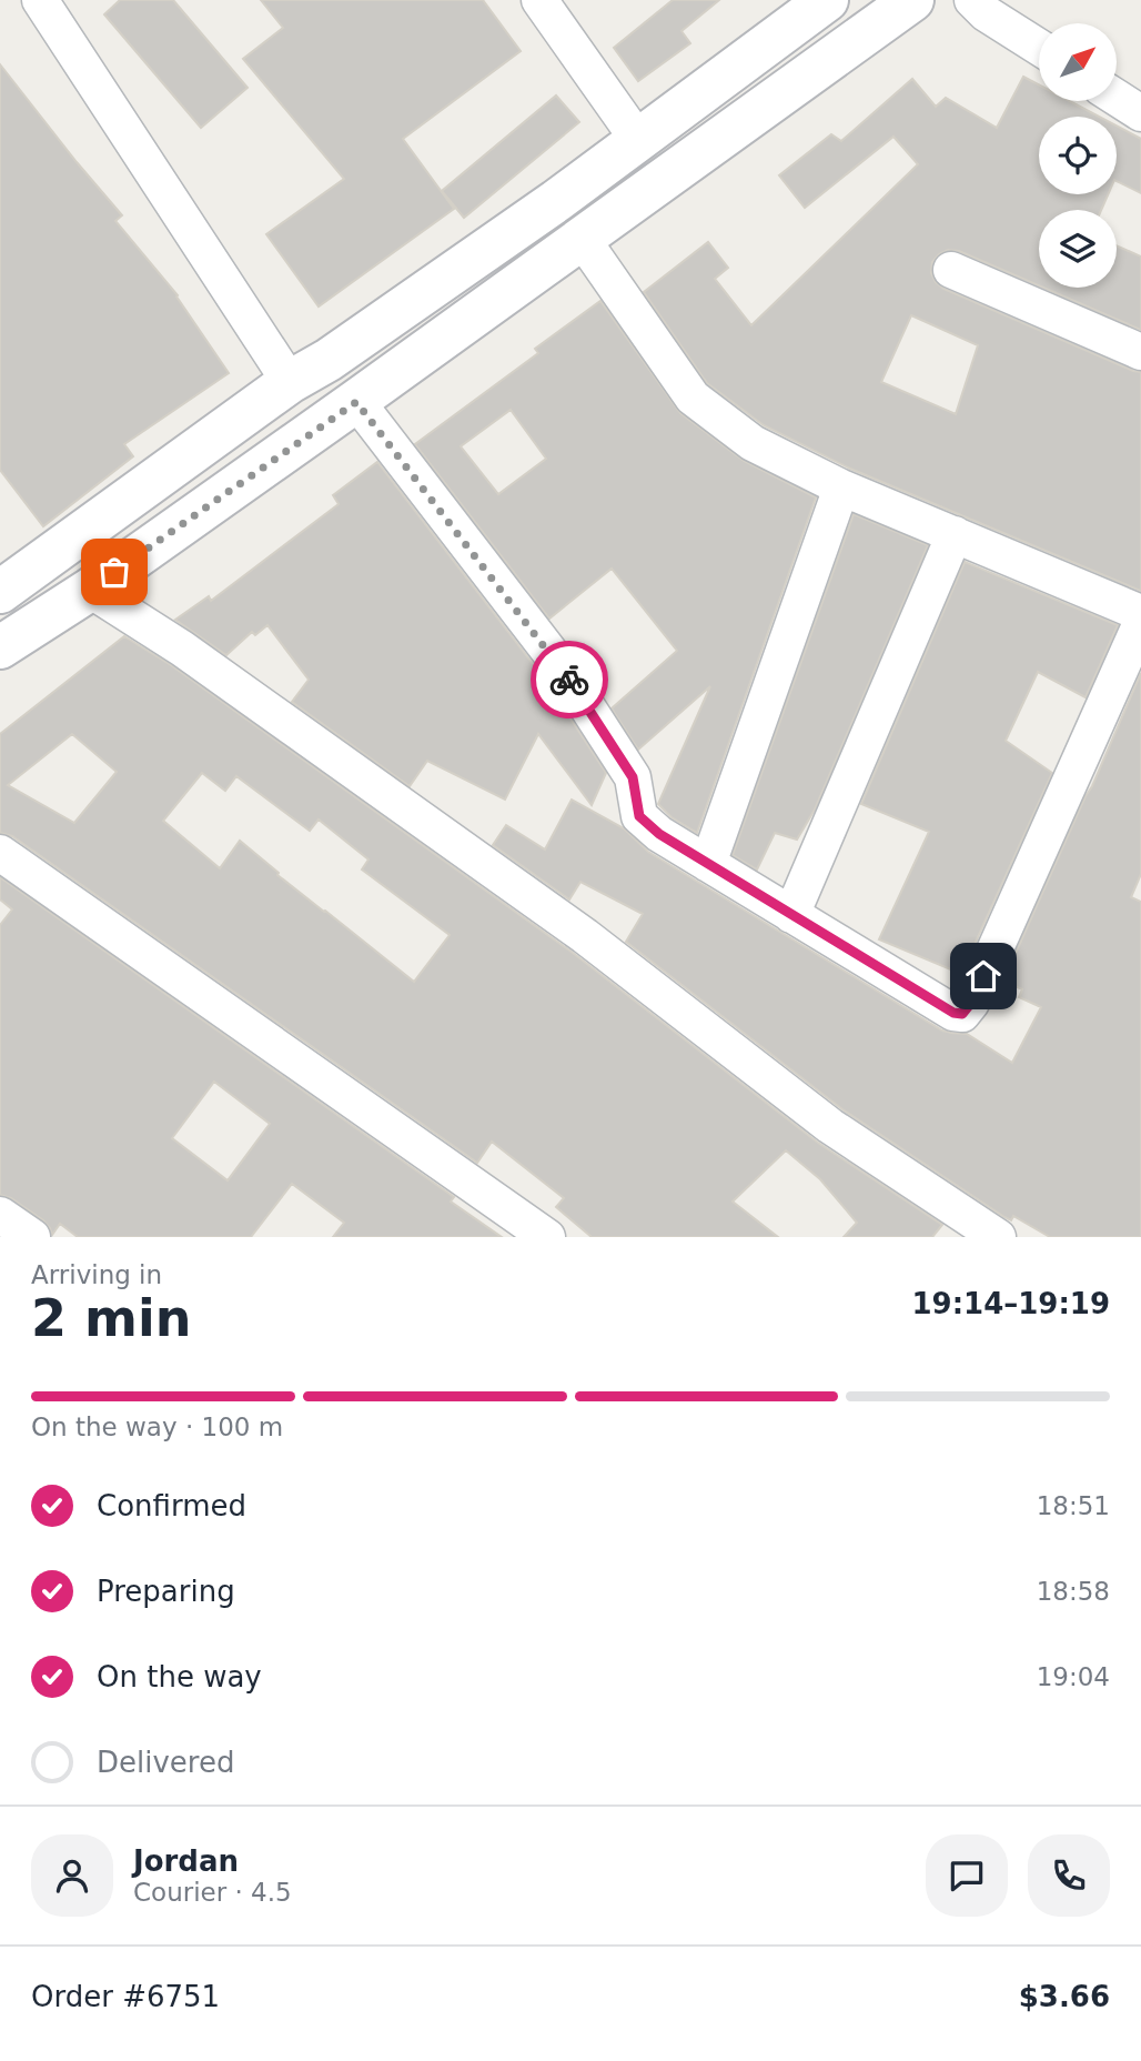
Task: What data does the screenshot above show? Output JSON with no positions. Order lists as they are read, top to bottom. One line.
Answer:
{"north":"top right","page":{"heading":["2 min","Arriving in","19:14–19:19"],"panel":["Jordan","Courier · 4.5","Order #6751","$3.66"],"bar":"On the way · 100 m","list":[["Confirmed","18:51"],["Preparing","18:58"],["On the way","19:04"],"Delivered"]}}
